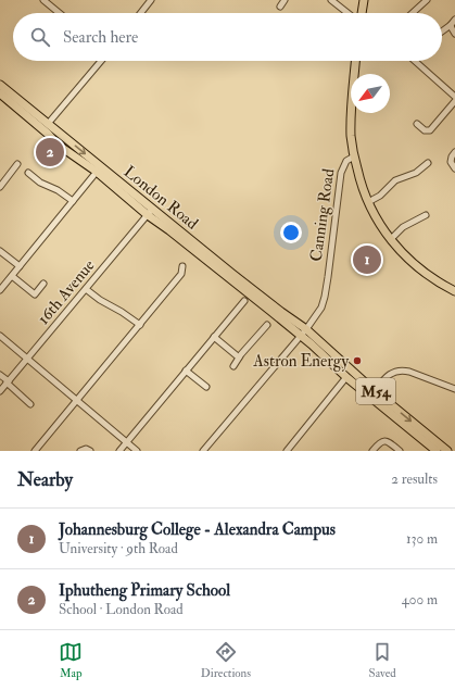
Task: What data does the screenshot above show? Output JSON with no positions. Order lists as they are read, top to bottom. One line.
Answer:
{"streets":{"main road":["London Road","Canning Road","M54"],"street":["16th Avenue"]},"crossings":[["London Road","Canning Road"],["London Road","16th Avenue"],["London Road","M54"],["Canning Road","M54"]],"places":["Astron Energy"],"north":"bottom left","page":{"search":"Search here","pins":["2","1"],"heading":["Nearby","2 results"],"list":[{"mark":"1","name":"Johannesburg College - Alexandra Campus","note":"University · 9th Road","value":"130 m"},{"mark":"2","name":"Iphutheng Primary School","note":"School · London Road","value":"400 m"}],"nav":["Map","Directions","Saved"]}}
